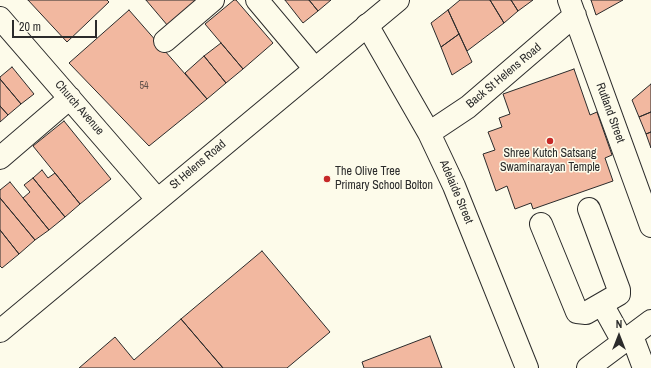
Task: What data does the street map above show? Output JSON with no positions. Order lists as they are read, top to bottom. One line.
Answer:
{"streets":{"street":["Back St Helens Road","Church Avenue","Rutland Street","St Helens Road","Adelaide Street"]},"crossings":[["Back St Helens Road","Rutland Street"],["Back St Helens Road","Adelaide Street"],["Church Avenue","St Helens Road"],["St Helens Road","Adelaide Street"]],"places":["Shree Kutch Satsang Swaminarayan Temple","The Olive Tree Primary School Bolton"],"house_numbers":["54"],"scale_bar":"20 m","north":"top"}
